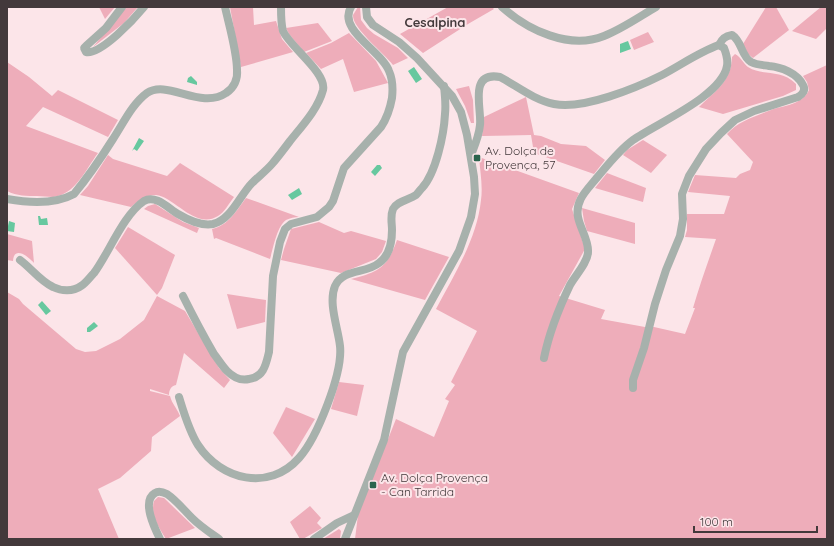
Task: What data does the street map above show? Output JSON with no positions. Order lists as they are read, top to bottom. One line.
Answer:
{"districts":["Cesalpina"],"places":{"transit":["Av. Dolça de Provença, 57","Av. Dolça Provença - Can Tarrida"]},"scale_bar":"100 m"}
